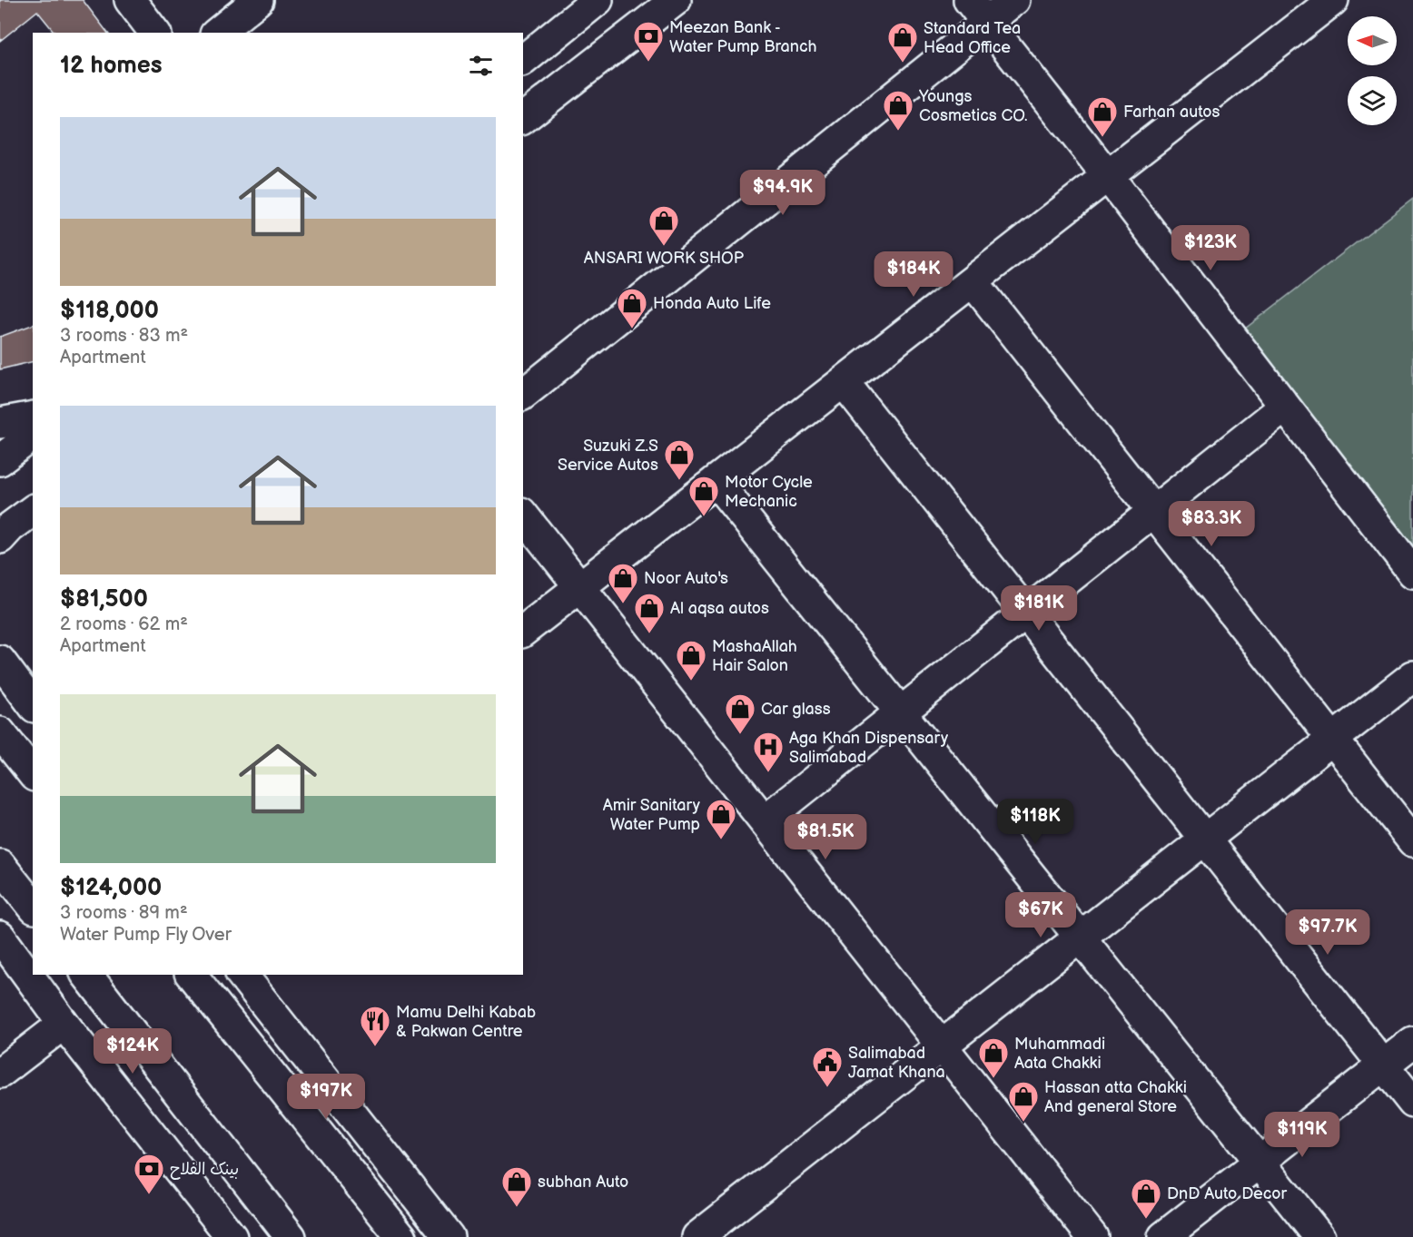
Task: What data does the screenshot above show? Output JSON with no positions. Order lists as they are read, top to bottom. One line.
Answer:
{"places":{"bank":["Meezan Bank - Water Pump Branch","بینک الفلاح"],"shop":["Standard Tea Head Office","Youngs Cosmetics CO.","Farhan autos","ANSARI WORK SHOP","Honda Auto Life","Suzuki Z.S Service Autos","Motor Cycle Mechanic","Noor Auto's","Al aqsa autos","MashaAllah Hair Salon","Car glass","Amir Sanitary Water Pump","Muhammadi Aata Chakki","Hassan atta Chakki And general Store","subhan Auto","DnD Auto Decor"],"hospital":["Aga Khan Dispensary Salimabad"],"restaurant":["Mamu Delhi Kabab & Pakwan Centre"],"public building":["Salimabad Jamat Khana"]},"north":"left","page":{"heading":"12 homes","list":[{"name":"$118,000","note":"3 rooms · 83 m² · Apartment"},{"name":"$81,500","note":"2 rooms · 62 m² · Apartment"},{"name":"$124,000","note":"3 rooms · 89 m² · Water Pump Fly Over"}],"price":["$94.9K","$123K","$184K","$83.3K","$181K","$118K","$81.5K","$67K","$97.7K","$124K","$197K","$119K"]}}
